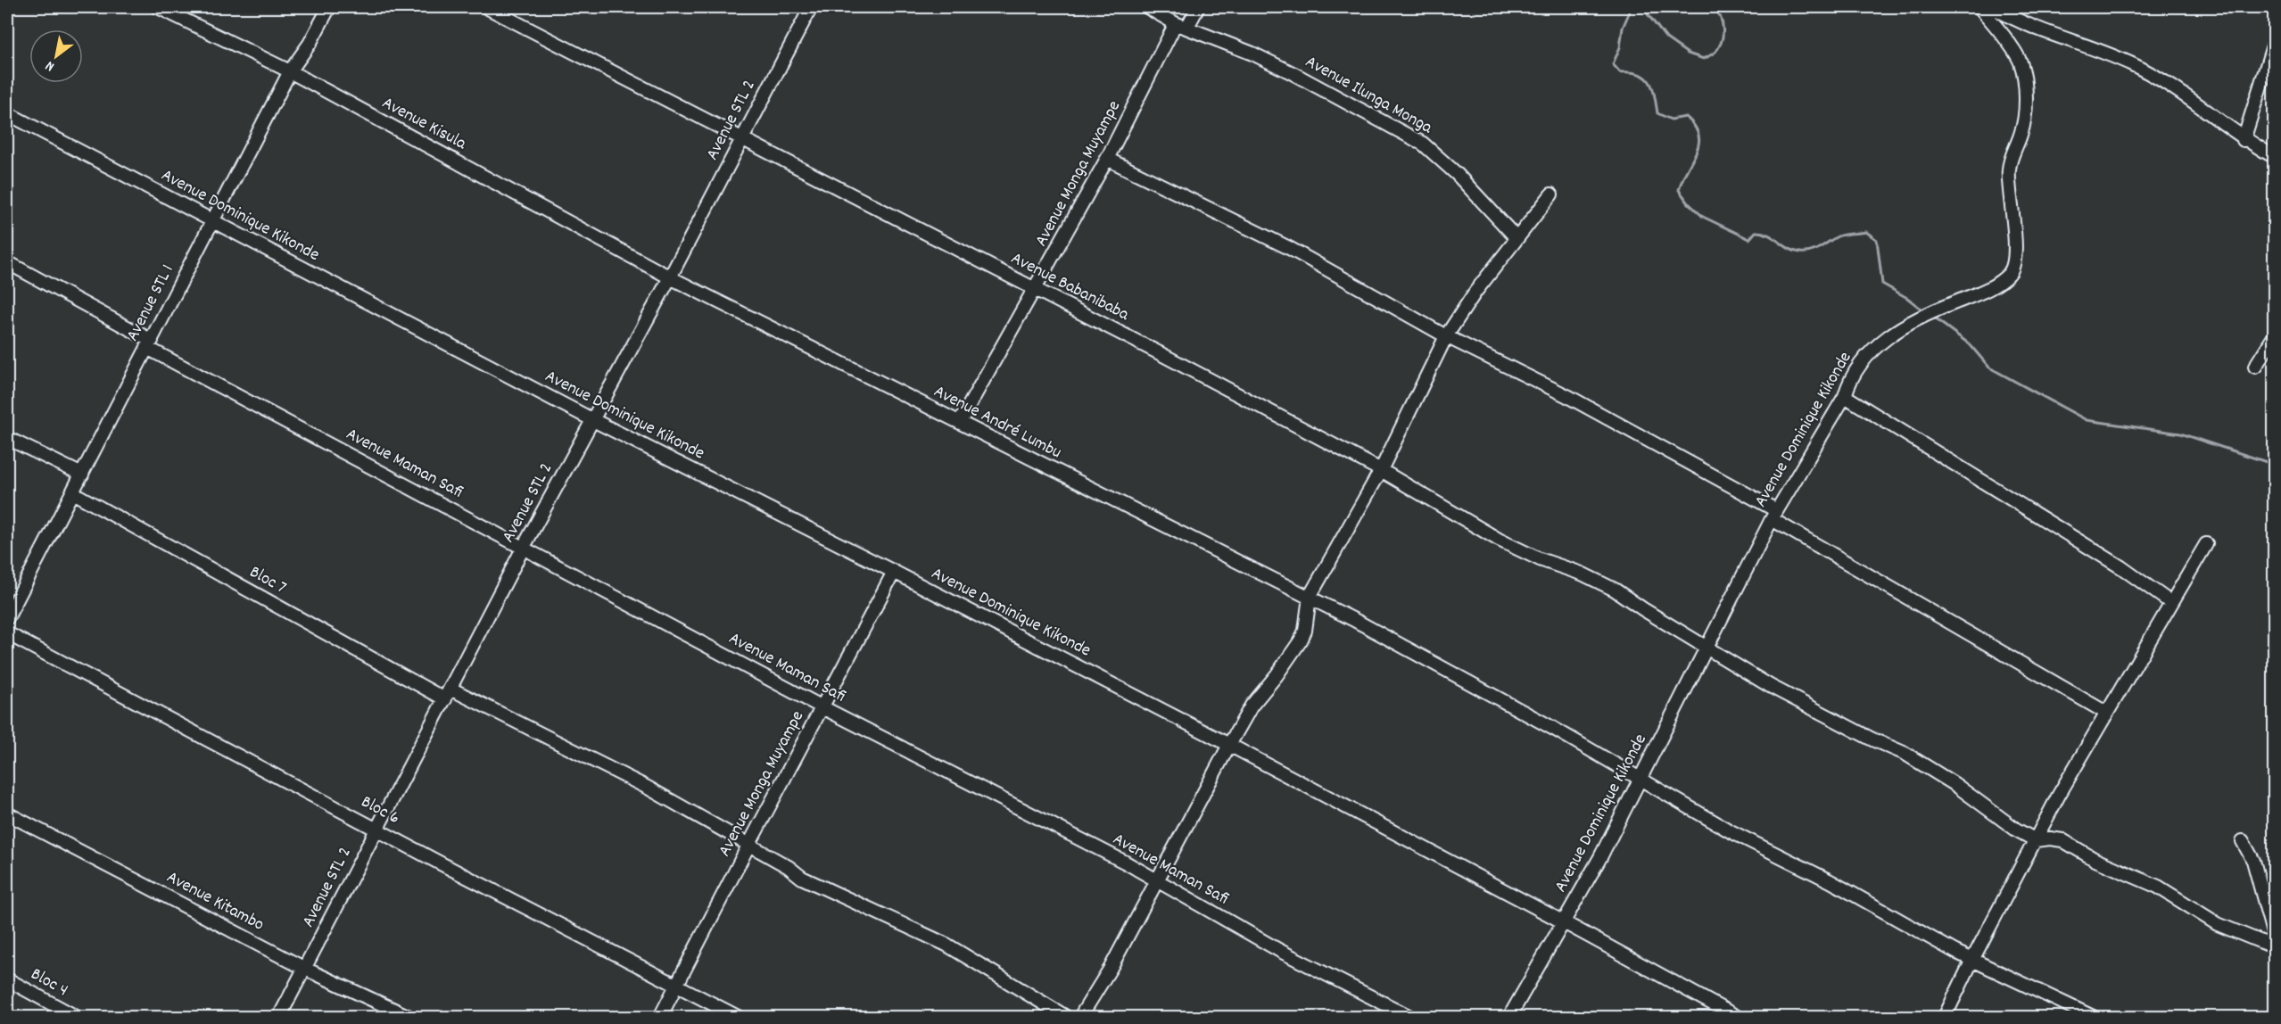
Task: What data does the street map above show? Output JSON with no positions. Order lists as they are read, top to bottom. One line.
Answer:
{"streets":{"street":["Avenue Ilunga Monga","Avenue STL 2","Avenue Kisula","Avenue Monga Muyampe","Avenue Dominique Kikonde","Avenue Babanibaba","Avenue STL 1","Avenue André Lumbu","Avenue Maman Safi","Bloc 7","Bloc 6","Avenue Kitambo","Bloc 4"]},"crossings":[["Avenue Ilunga Monga","Avenue Monga Muyampe"],["Avenue STL 2","Avenue Kisula"],["Avenue STL 2","Avenue Dominique Kikonde"],["Avenue STL 2","Avenue Babanibaba"],["Avenue STL 2","Avenue André Lumbu"],["Avenue STL 2","Avenue Maman Safi"],["Avenue STL 2","Bloc 7"],["Avenue STL 2","Bloc 6"],["Avenue STL 2","Avenue Kitambo"],["Avenue Kisula","Avenue STL 1"],["Avenue Kisula","Avenue André Lumbu"],["Avenue Monga Muyampe","Avenue Dominique Kikonde"],["Avenue Monga Muyampe","Avenue Babanibaba"],["Avenue Monga Muyampe","Avenue André Lumbu"],["Avenue Monga Muyampe","Avenue Maman Safi"],["Avenue Monga Muyampe","Bloc 7"],["Avenue Monga Muyampe","Bloc 6"],["Avenue Dominique Kikonde","Avenue Babanibaba"],["Avenue Dominique Kikonde","Avenue STL 1"],["Avenue Dominique Kikonde","Avenue André Lumbu"],["Avenue STL 1","Avenue Maman Safi"],["Avenue STL 1","Bloc 7"]],"north":"bottom left"}
